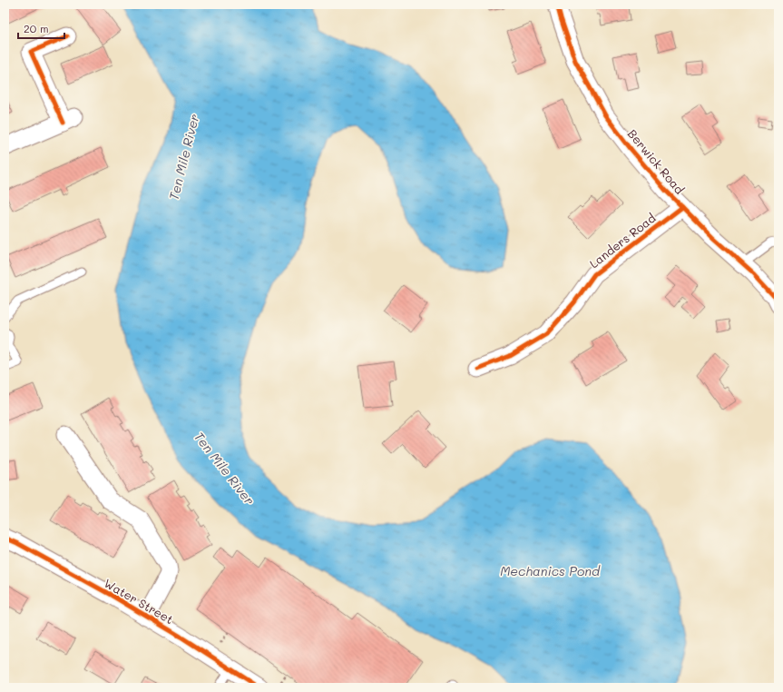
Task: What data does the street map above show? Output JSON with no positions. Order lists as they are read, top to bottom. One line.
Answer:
{"streets":{"street":["Berwick Road","Landers Road","Water Street"]},"crossings":[["Berwick Road","Landers Road"]],"water":["Ten Mile River","Mechanics Pond"],"scale_bar":"20 m"}
